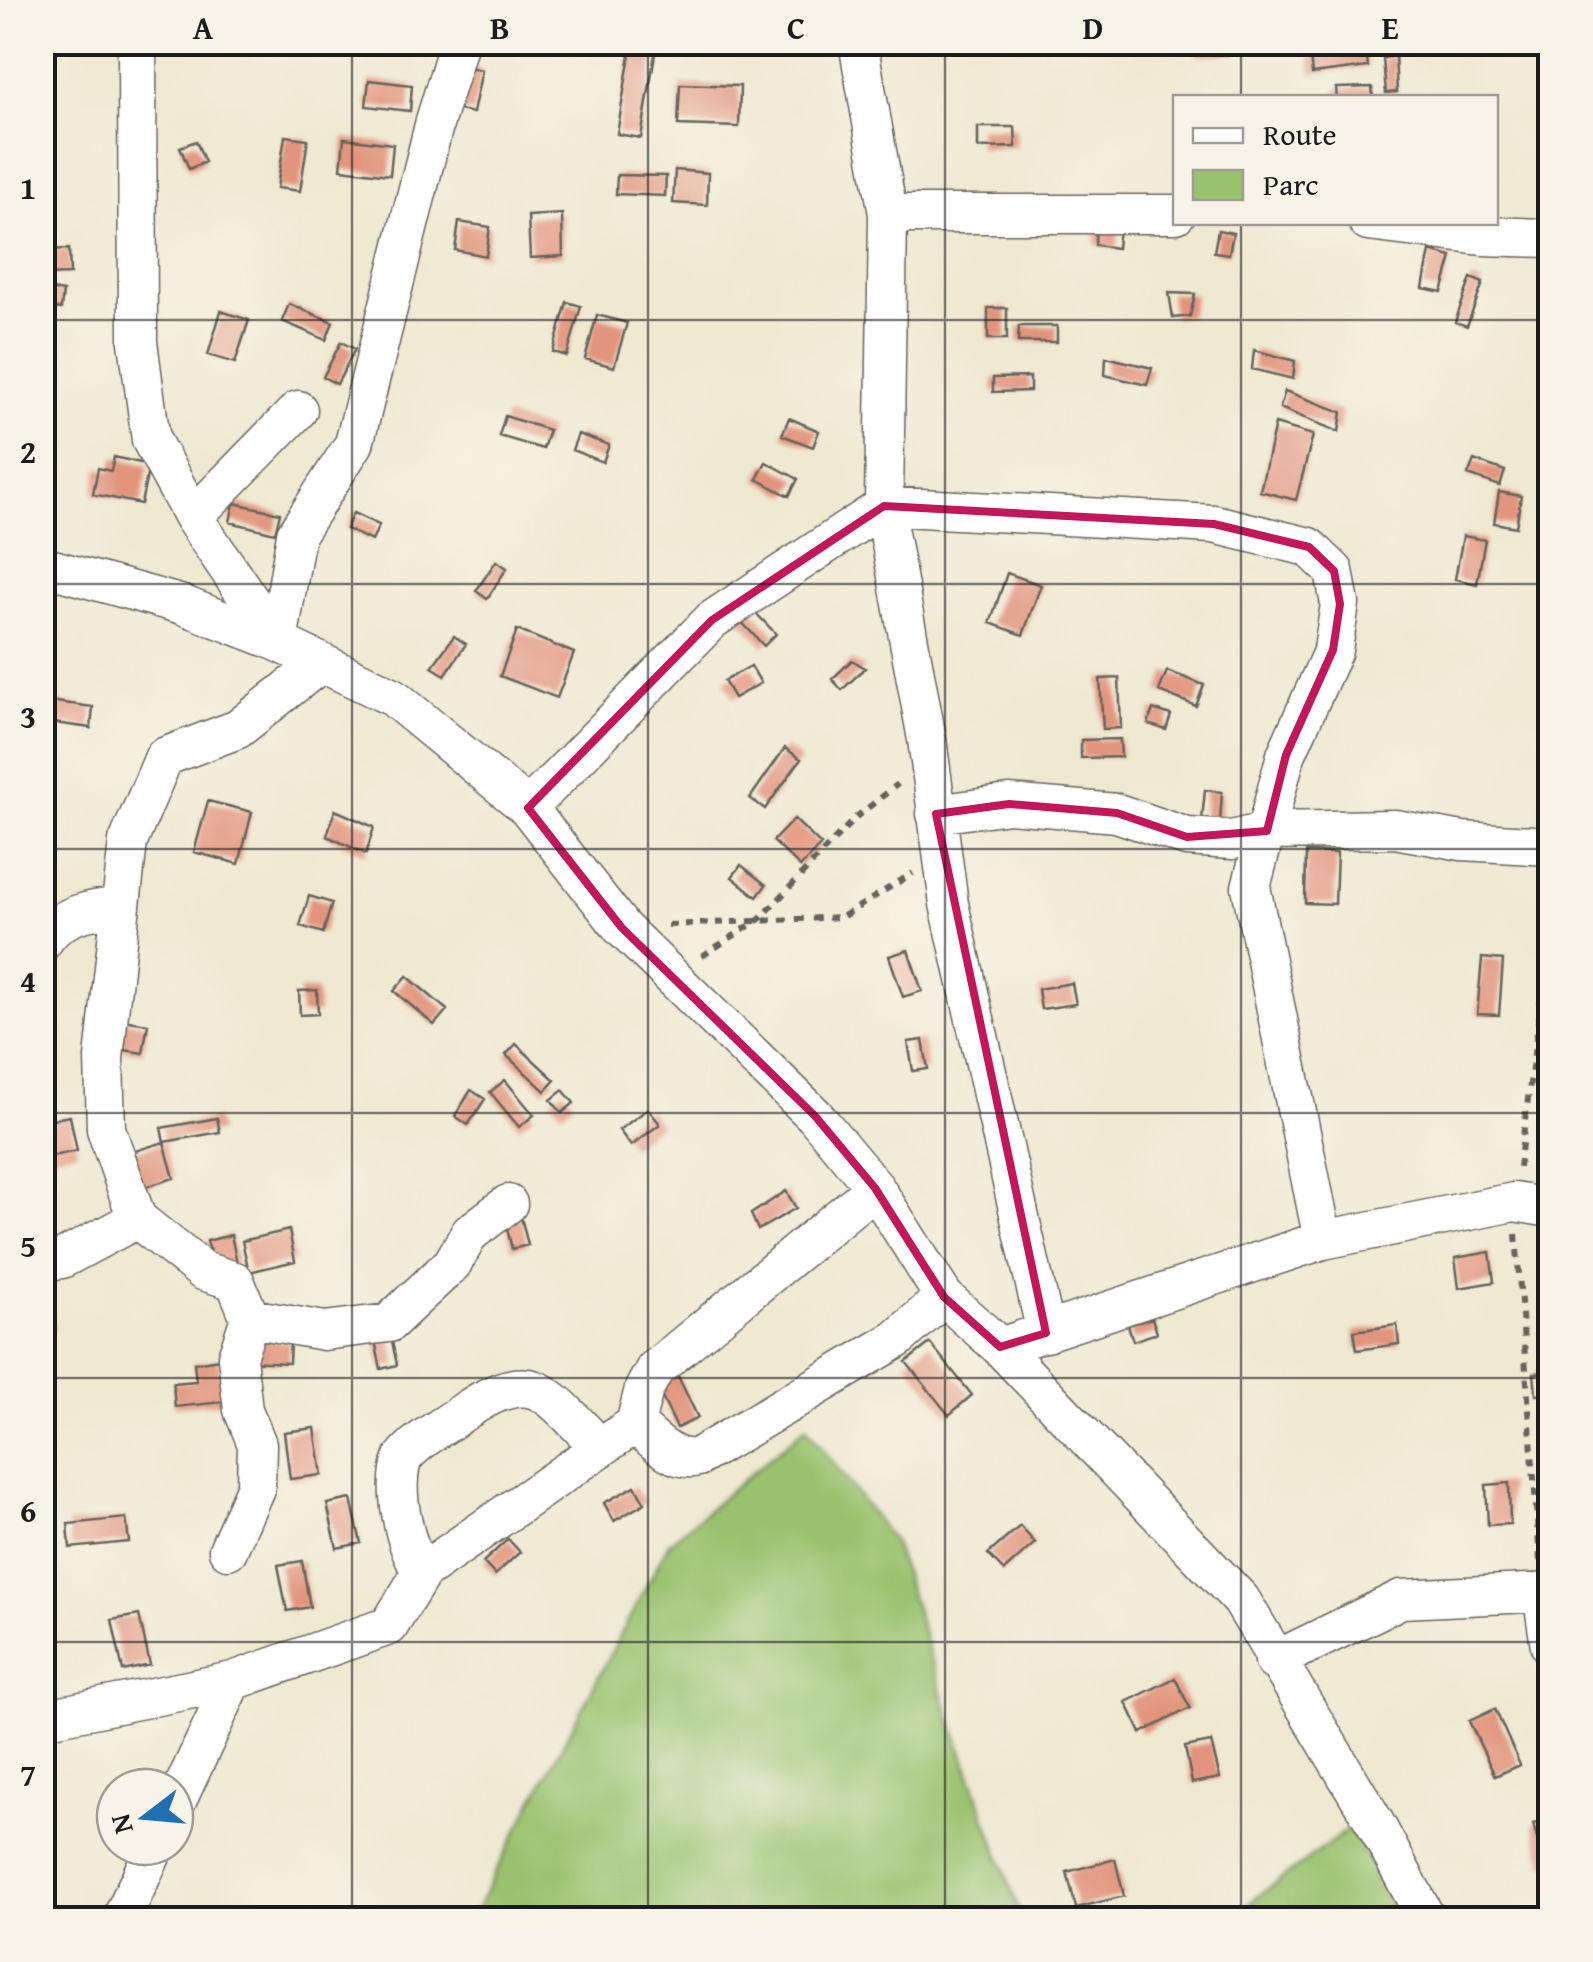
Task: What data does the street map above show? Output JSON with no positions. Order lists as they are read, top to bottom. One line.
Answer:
{"legend":["Route","Parc"],"north":"left","grid":{"columns":["A","B","C","D","E"],"rows":["1","2","3","4","5","6","7"]}}
